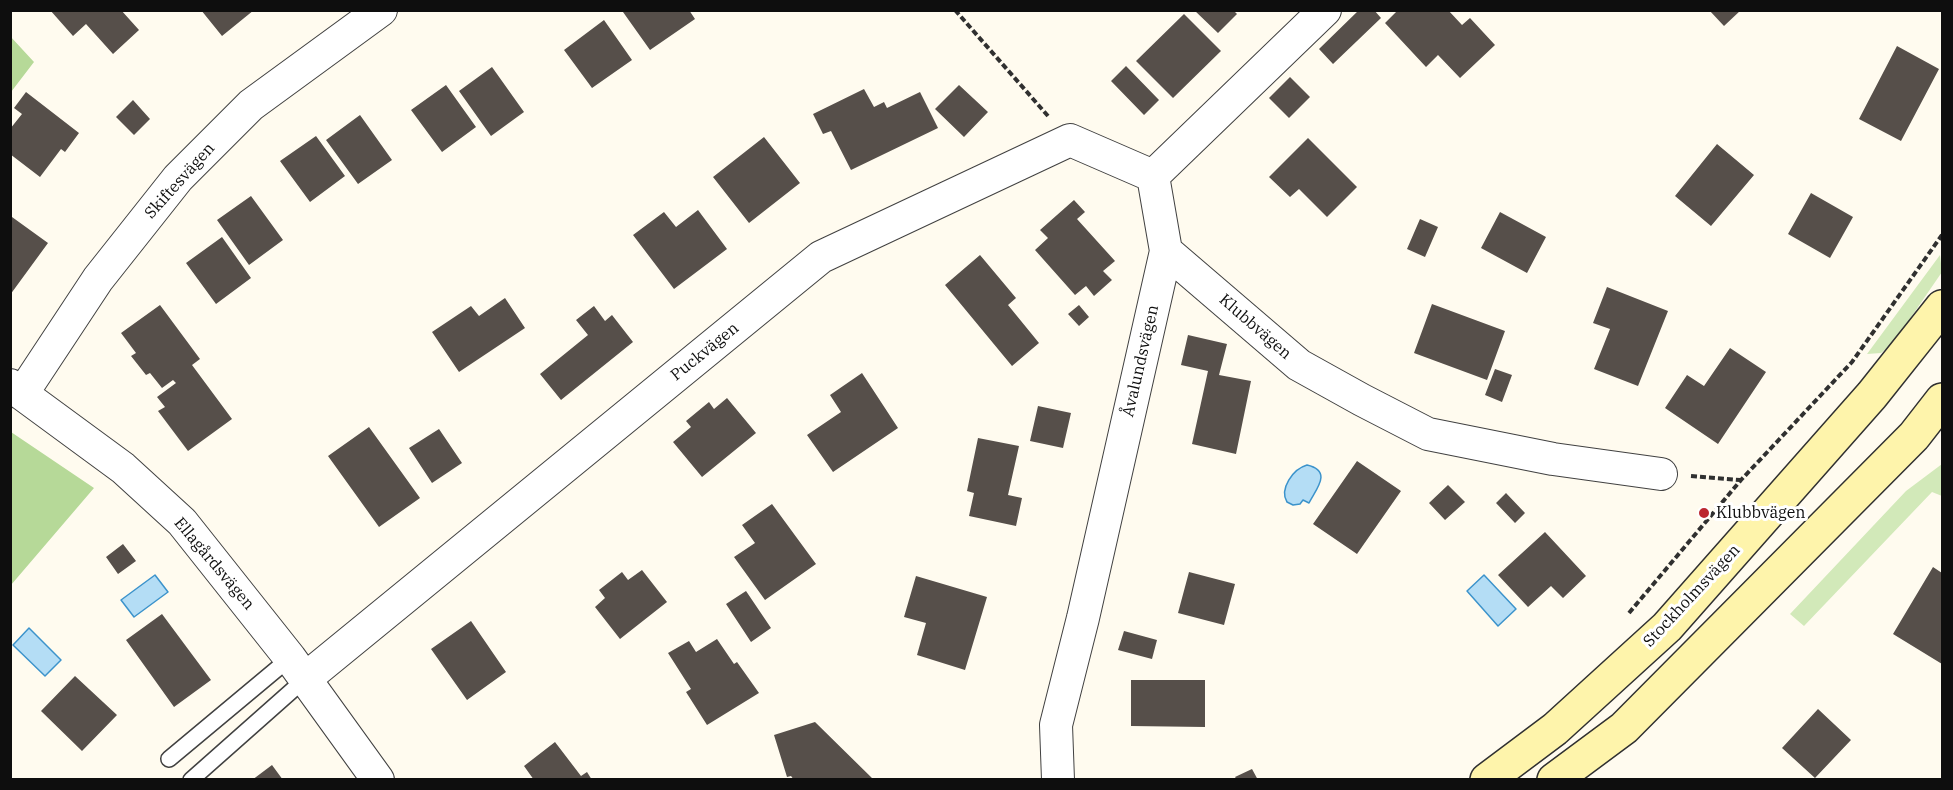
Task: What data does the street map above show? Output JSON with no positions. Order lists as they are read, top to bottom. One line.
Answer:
{"streets":{"main road":["Stockholmsvägen"],"street":["Skiftesvägen","Klubbvägen","Puckvägen","Åvalundsvägen","Ellagårdsvägen"]},"crossings":[["Skiftesvägen","Ellagårdsvägen"],["Klubbvägen","Åvalundsvägen"],["Puckvägen","Ellagårdsvägen"]],"places":["Klubbvägen"]}
